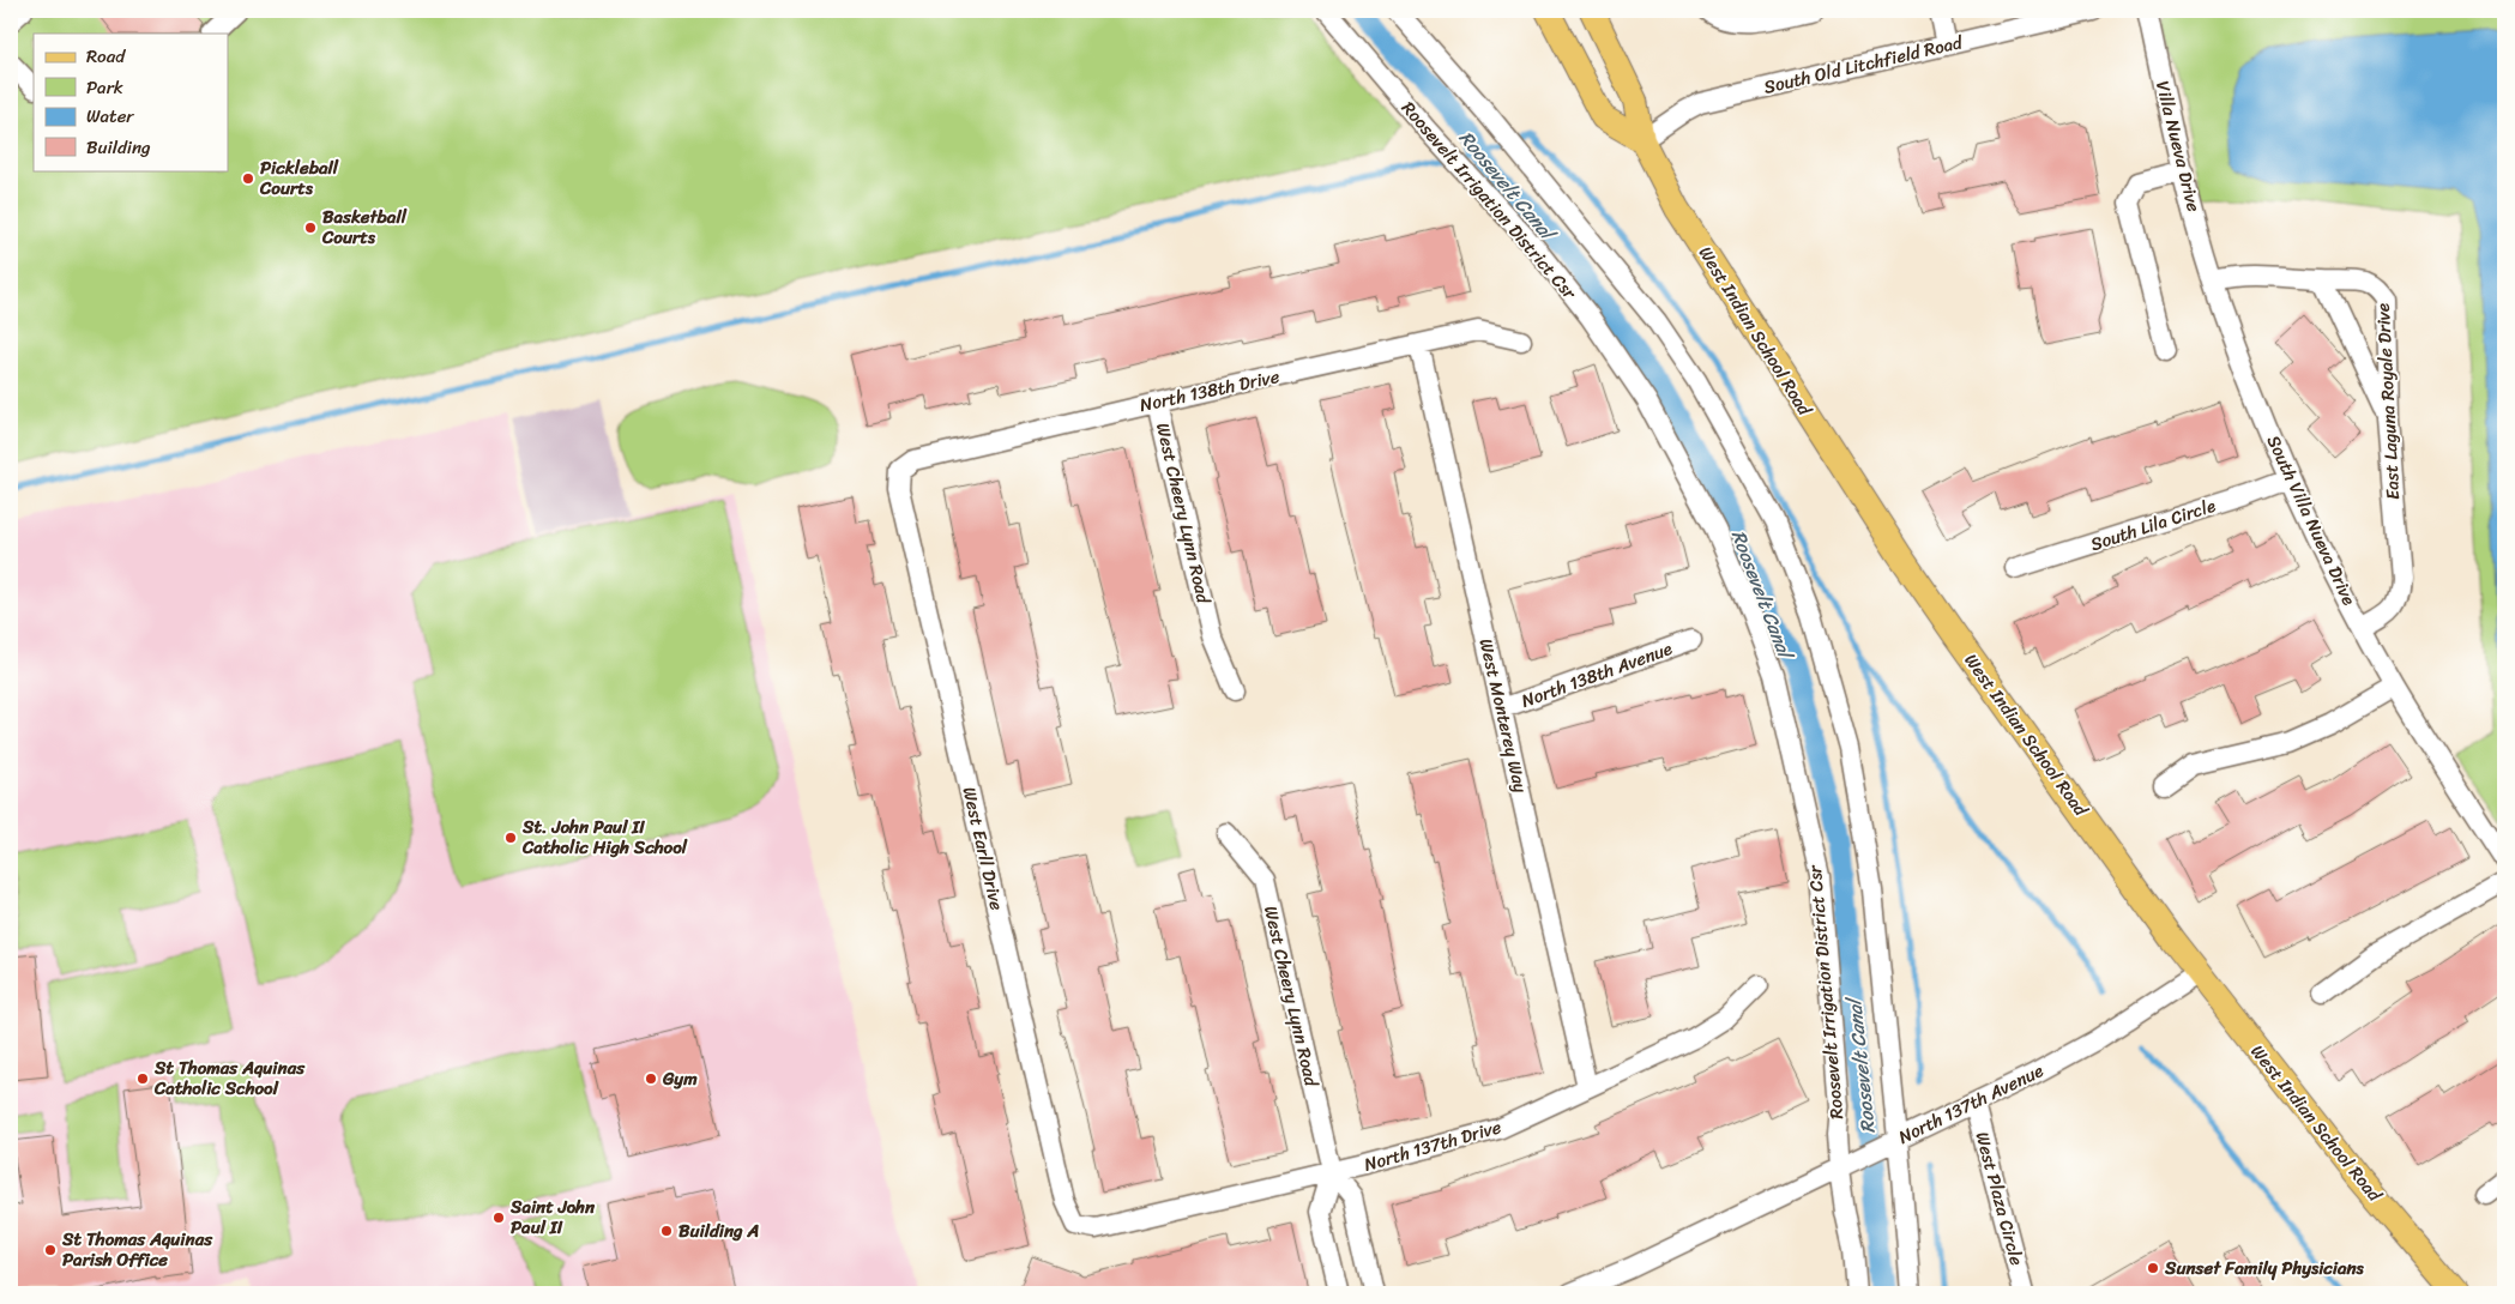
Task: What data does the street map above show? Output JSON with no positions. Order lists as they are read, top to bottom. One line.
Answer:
{"streets":{"main road":["West Indian School Road"],"street":["South Old Litchfield Road","Villa Nueva Drive","Roosevelt Irrigation District Csr","North 138th Drive","East Laguna Royale Drive","West Cheery Lynn Road","South Villa Nueva Drive","South Lila Circle","North 138th Avenue","West Monterey Way","West Earll Drive","North 137th Avenue","North 137th Drive","West Plaza Circle"]},"crossings":[["South Old Litchfield Road","West Indian School Road"],["Villa Nueva Drive","East Laguna Royale Drive"],["Villa Nueva Drive","South Villa Nueva Drive"],["Roosevelt Irrigation District Csr","North 137th Avenue"],["West Indian School Road","North 137th Avenue"],["North 138th Drive","West Cheery Lynn Road"],["North 138th Drive","West Monterey Way"],["North 138th Drive","West Earll Drive"],["East Laguna Royale Drive","South Villa Nueva Drive"],["West Cheery Lynn Road","North 137th Drive"],["South Villa Nueva Drive","South Lila Circle"],["North 138th Avenue","West Monterey Way"],["West Monterey Way","North 137th Drive"],["West Earll Drive","North 137th Drive"],["North 137th Avenue","West Plaza Circle"]],"water":["Roosevelt Canal"],"places":["Pickleball Courts","Basketball Courts","St. John Paul II Catholic High School","St Thomas Aquinas Catholic School","Gym","Saint John Paul II","Building A","St Thomas Aquinas Parish Office","Sunset Family Physicians"],"legend":["Road","Park","Water","Building"]}
